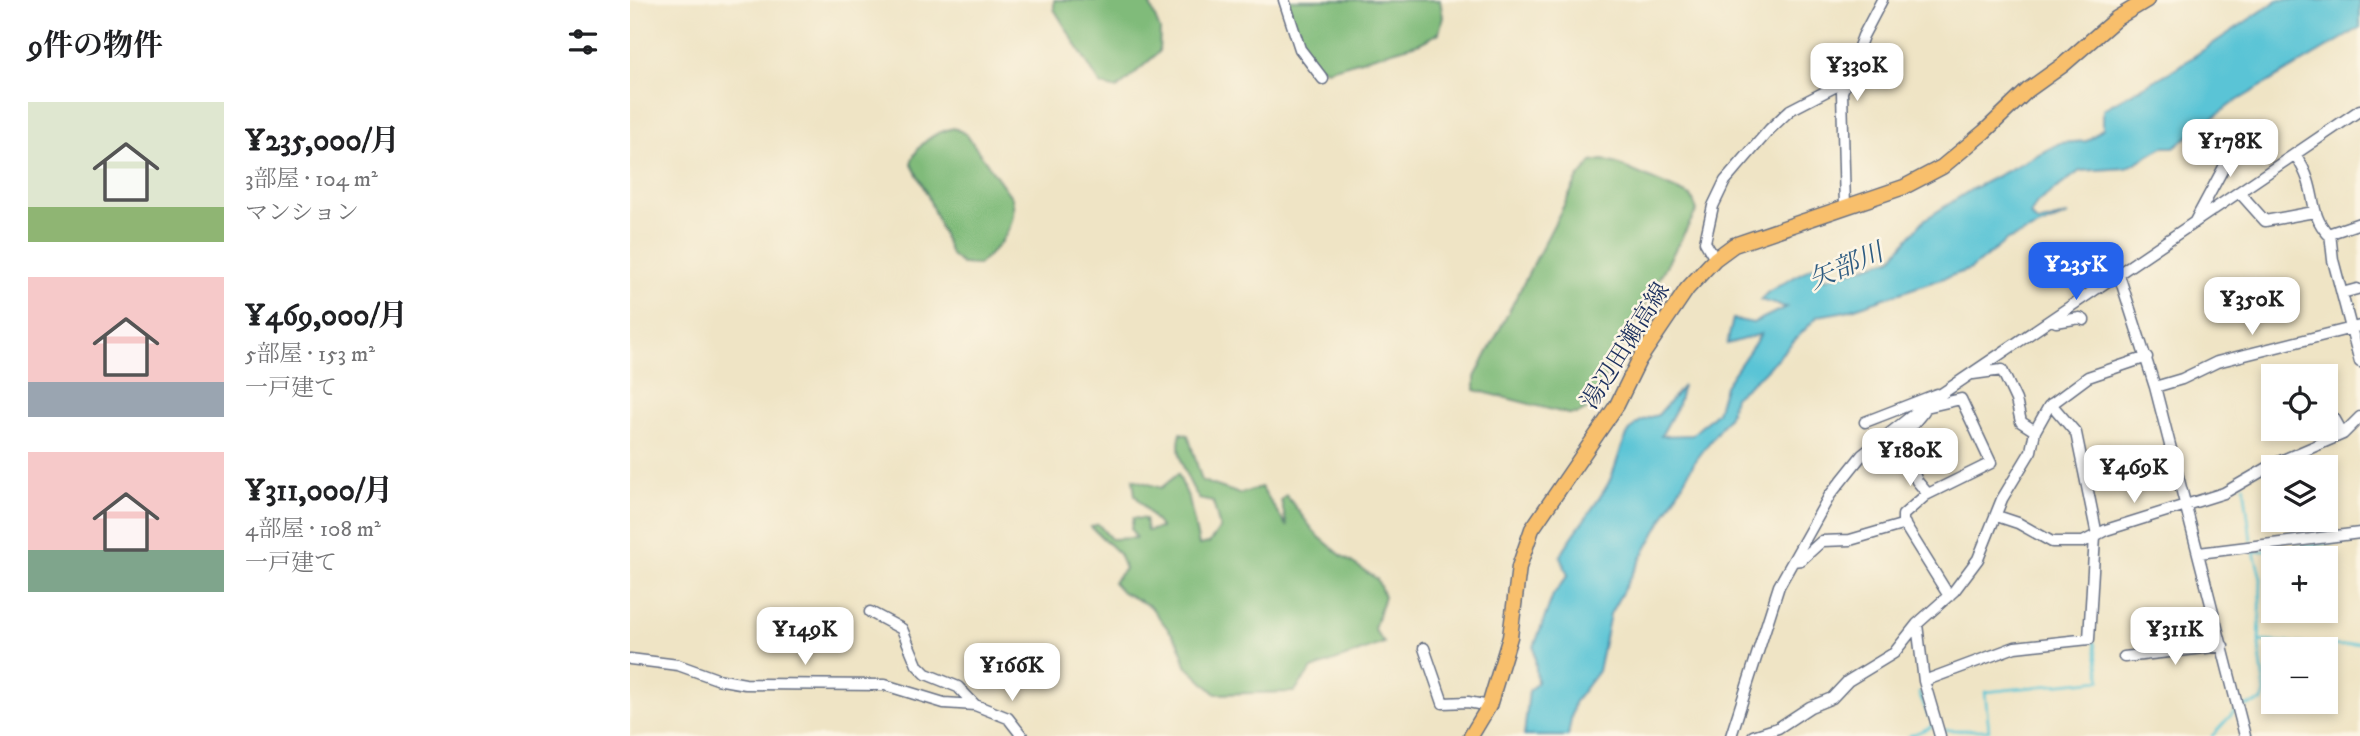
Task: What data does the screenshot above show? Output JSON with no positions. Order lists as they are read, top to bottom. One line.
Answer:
{"streets":{"main road":["湯辺田瀬高線"]},"water":["矢部川"],"page":{"heading":"9件の物件","price":["¥330K","¥178K","¥235K","¥350K","¥180K","¥469K","¥149K","¥311K","¥166K"],"list":[{"name":"¥235,000/月","note":"3部屋 · 104 m² · マンション"},{"name":"¥469,000/月","note":"5部屋 · 153 m² · 一戸建て"},{"name":"¥311,000/月","note":"4部屋 · 108 m² · 一戸建て"}],"map_buttons":["+","−"]}}
